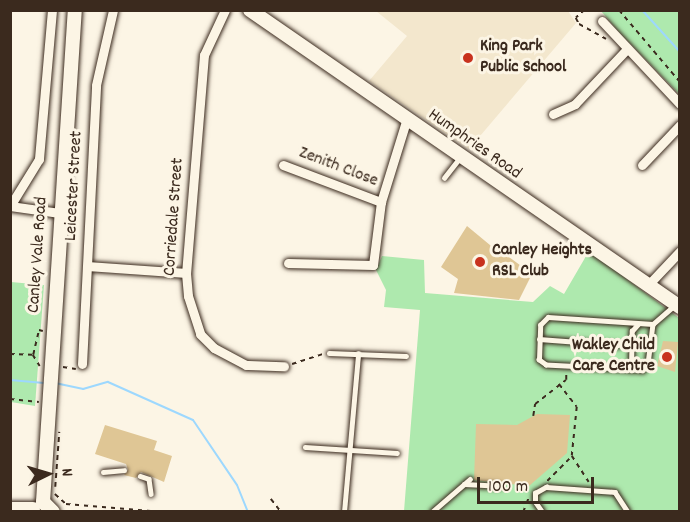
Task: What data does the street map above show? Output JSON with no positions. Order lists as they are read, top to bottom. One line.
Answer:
{"streets":{"main road":["Humphries Road","Canley Vale Road"],"street":["Zenith Close","Leicester Street","Corriedale Street"]},"places":["King Park Public School","Canley Heights RSL Club","Wakley Child Care Centre"],"scale_bar":"100 m","north":"right"}
